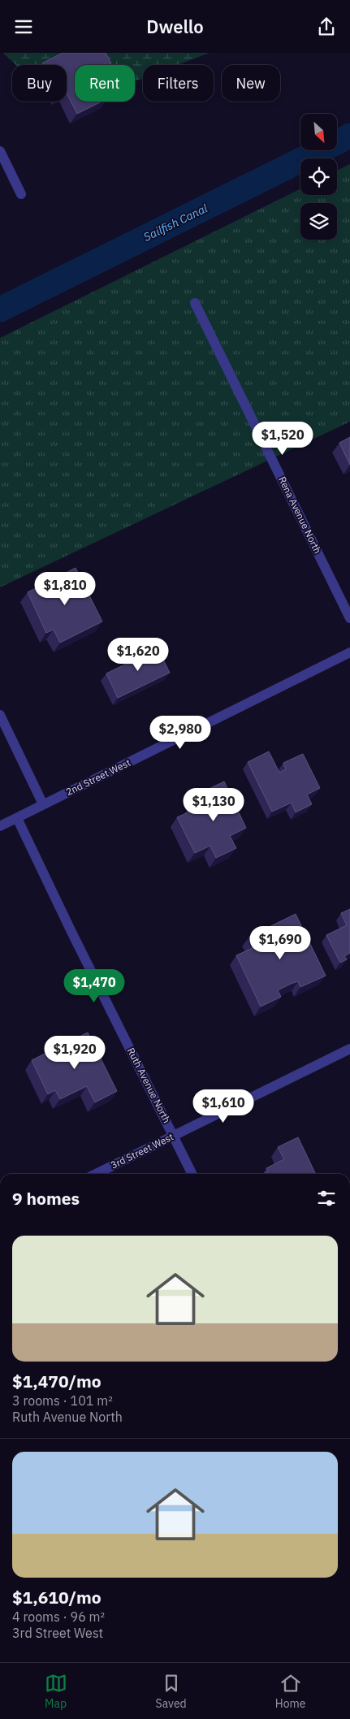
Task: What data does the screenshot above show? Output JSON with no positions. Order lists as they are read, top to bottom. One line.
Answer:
{"streets":{"street":["Rena Avenue North","2nd Street West","Ruth Avenue North","3rd Street West"]},"crossings":[["2nd Street West","Ruth Avenue North"],["Ruth Avenue North","3rd Street West"]],"water":["Sailfish Canal"],"north":"bottom right","page":{"header":"Dwello","chip":["Buy","Rent","Filters","New"],"price":["$1,520","$1,810","$1,620","$2,980","$1,130","$1,690","$1,470","$1,920","$1,610"],"heading":"9 homes","list":[{"name":"$1,470/mo","note":"3 rooms · 101 m² · Ruth Avenue North"},{"name":"$1,610/mo","note":"4 rooms · 96 m² · 3rd Street West"}],"tabs":["Map","Saved","Home"]}}
